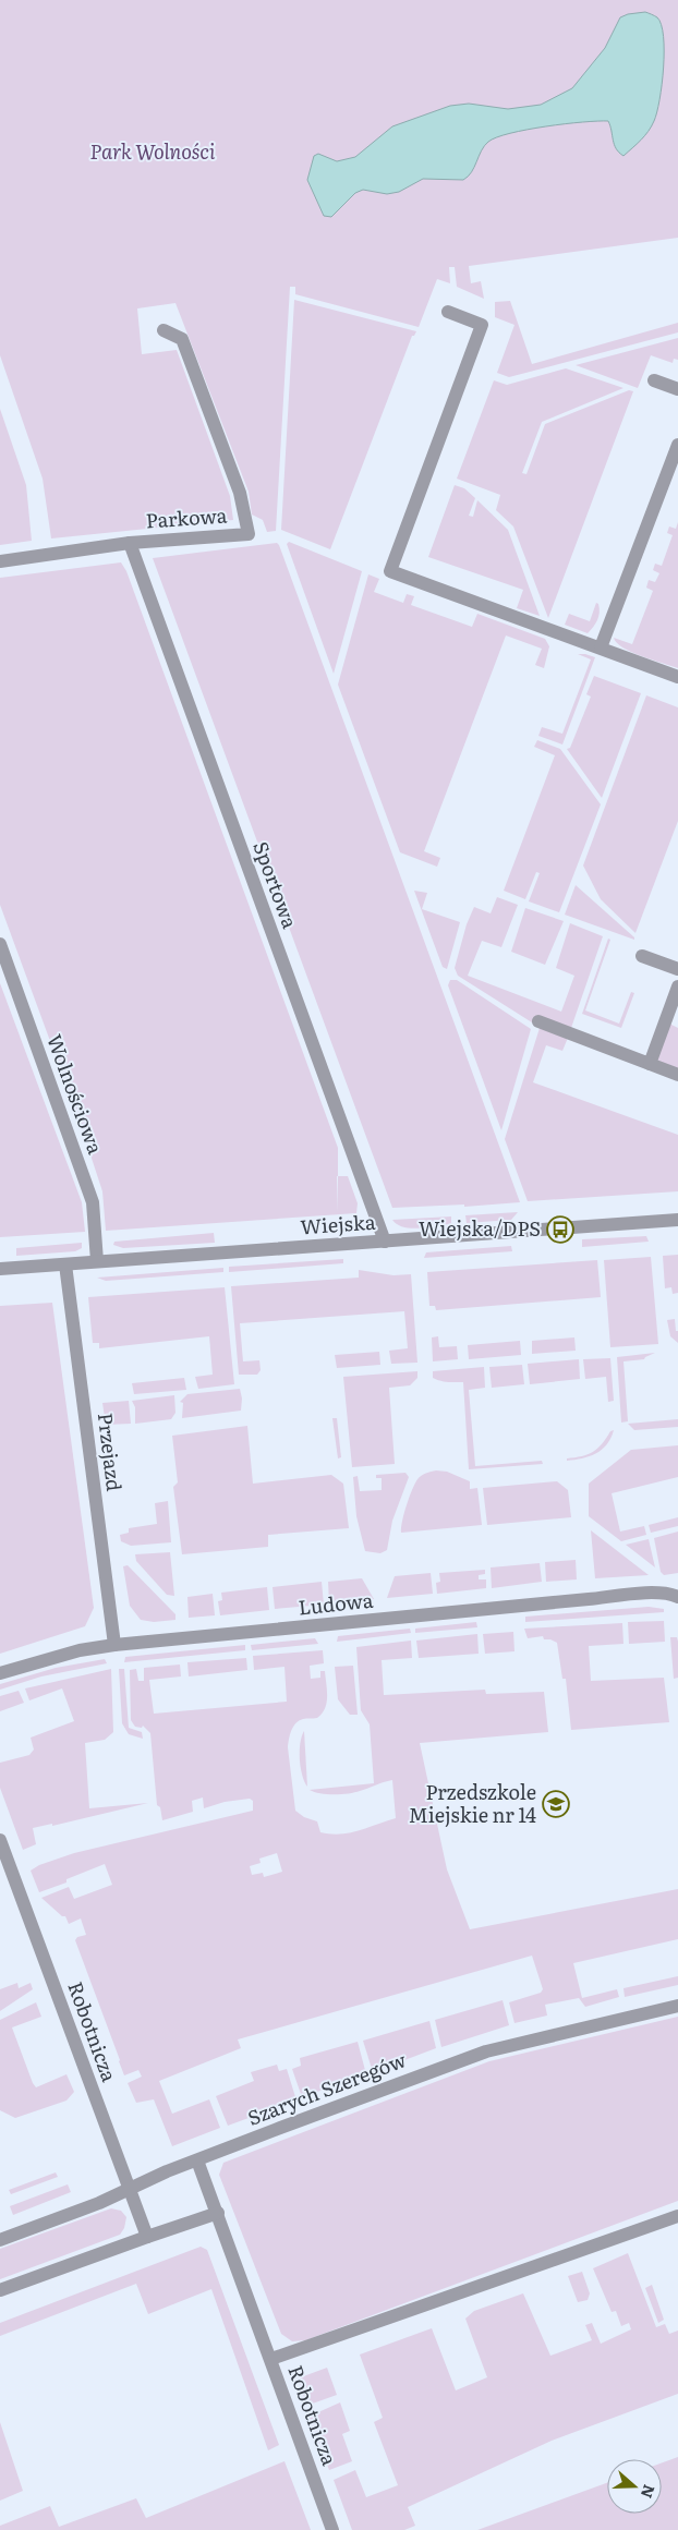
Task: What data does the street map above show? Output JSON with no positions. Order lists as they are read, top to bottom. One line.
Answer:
{"streets":{"street":["Parkowa","Sportowa","Wolnościowa","Wiejska","Przejazd","Ludowa","Robotnicza","Szarych Szeregów"]},"crossings":[["Parkowa","Sportowa"],["Sportowa","Wiejska"],["Wolnościowa","Wiejska"],["Wiejska","Przejazd"],["Przejazd","Ludowa"],["Robotnicza","Szarych Szeregów"]],"parks":["Park Wolności"],"places":{"bus stop":["Wiejska/DPS"],"school or university":["Przedszkole Miejskie nr 14"]},"north":"right"}
